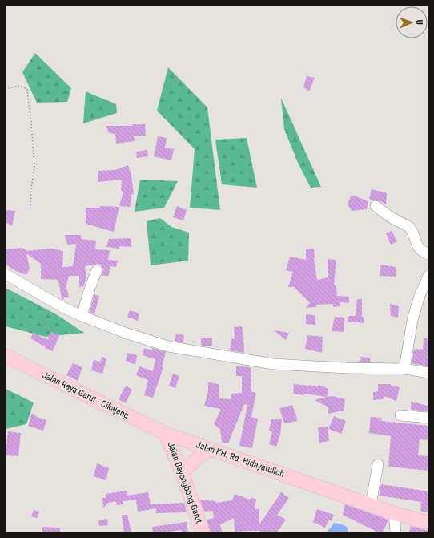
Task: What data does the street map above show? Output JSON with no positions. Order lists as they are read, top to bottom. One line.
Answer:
{"streets":{"main road":["Jalan Raya Garut - Cikajang","Jalan KH. Rd. Hidayatulloh","Jalan Bayongbong-Garut"]},"crossings":[["Jalan Raya Garut - Cikajang","Jalan KH. Rd. Hidayatulloh"],["Jalan Raya Garut - Cikajang","Jalan Bayongbong-Garut"],["Jalan KH. Rd. Hidayatulloh","Jalan Bayongbong-Garut"]],"north":"right"}
